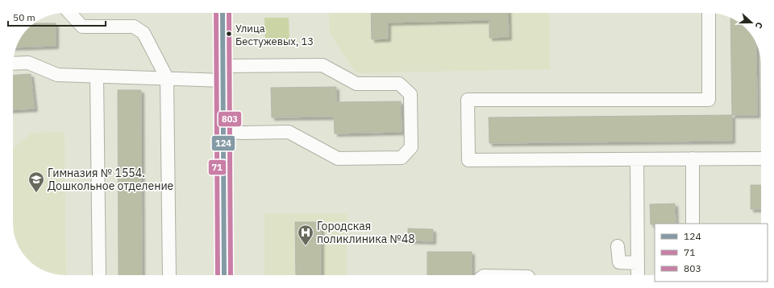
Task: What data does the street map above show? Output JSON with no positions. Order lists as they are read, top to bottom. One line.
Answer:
{"places":{"other":["Улица Бестужевых, 13"],"school or university":["Гимназия № 1554. Дошкольное отделение"],"hospital":["Городская поликлиника №48"]},"lines":["transit line 124","transit line 71","transit line 803"],"legend":["124","71","803"],"scale_bar":"50 m","north":"right"}
